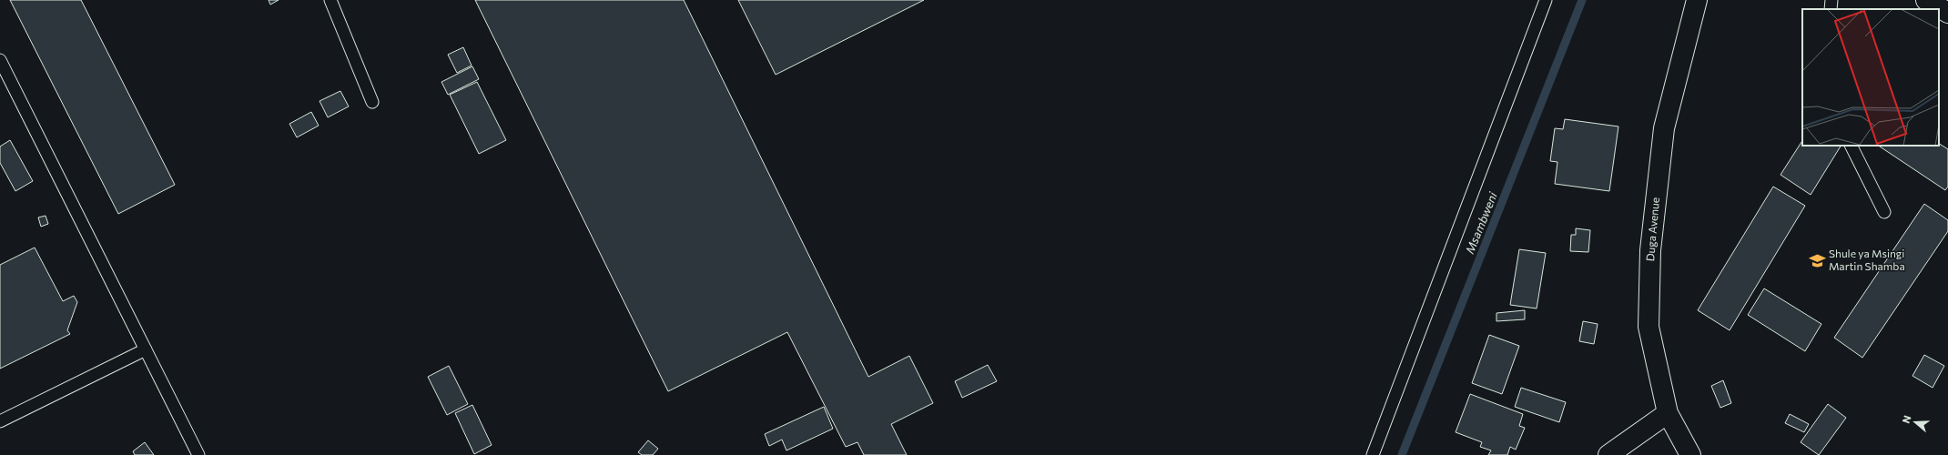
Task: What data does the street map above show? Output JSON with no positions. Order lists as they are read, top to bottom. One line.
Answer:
{"streets":{"street":["Duga Avenue"]},"water":["Msambweni"],"places":{"school or university":["Shule ya Msingi Martin Shamba"]},"north":"left"}
